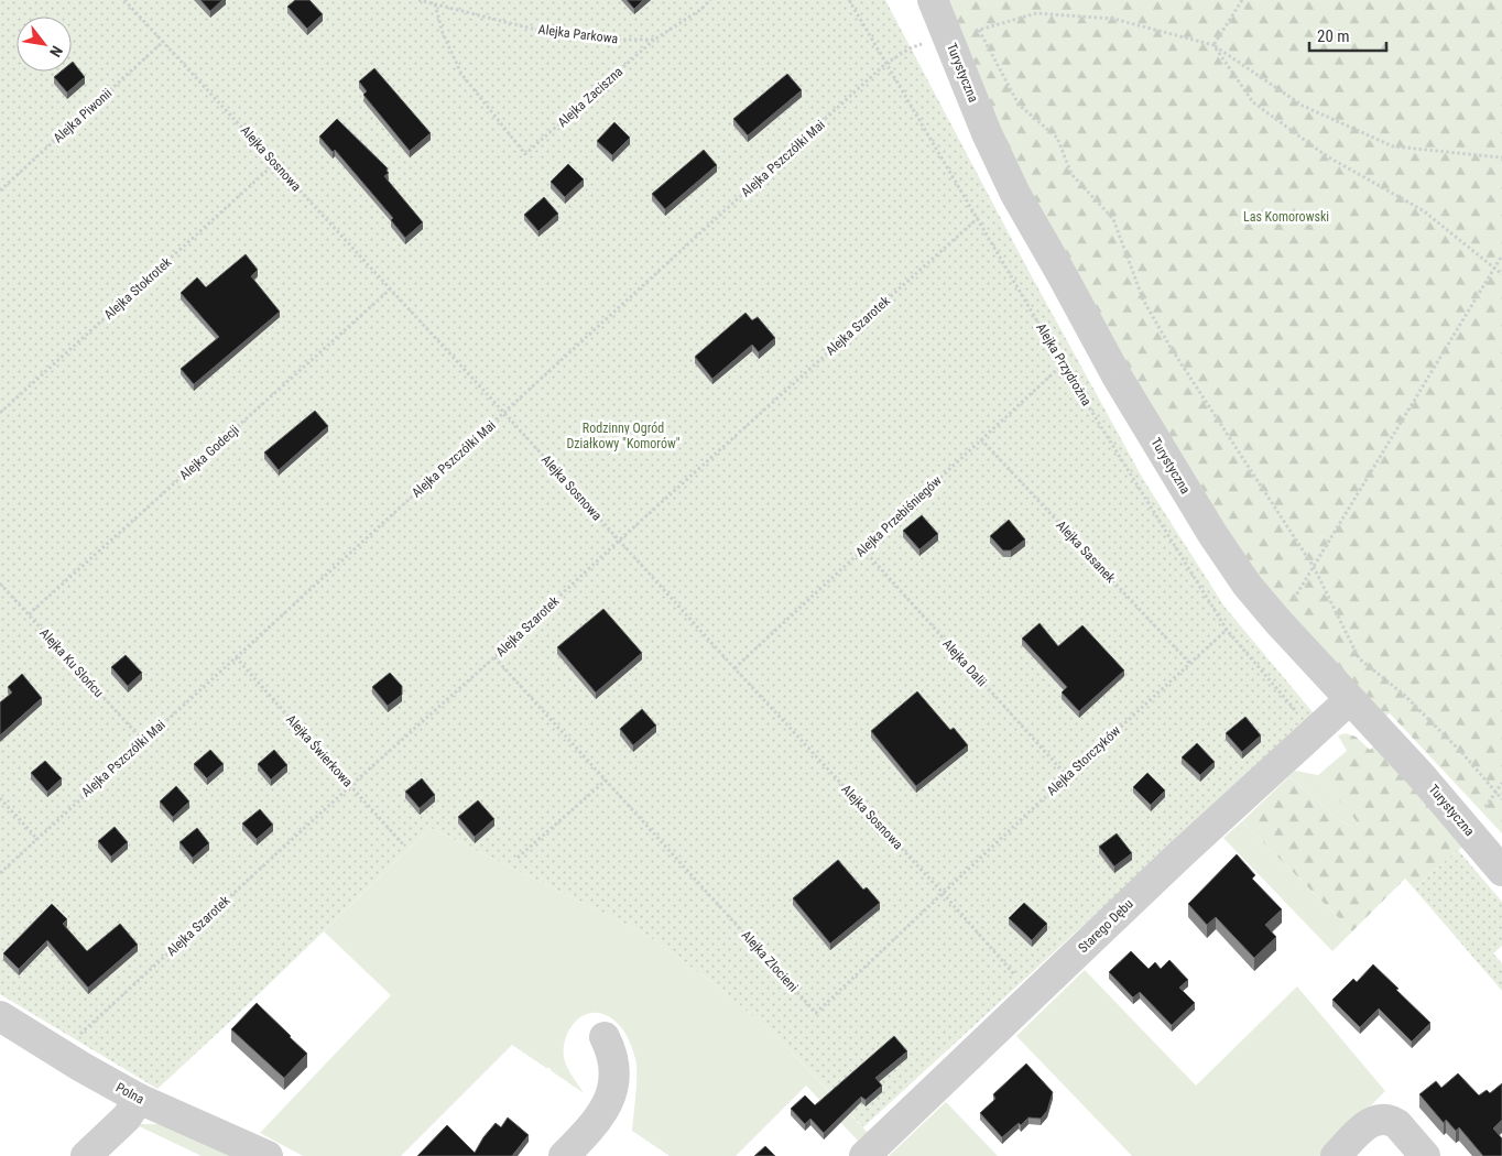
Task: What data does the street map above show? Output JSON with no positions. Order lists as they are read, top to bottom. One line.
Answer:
{"streets":{"street":["Turystyczna","Starego Dębu","Polna"],"path":["Alejka Parkowa","Alejka Zaciszna","Alejka Piwonii","Alejka Sosnowa","Alejka Pszczółki Mai","Alejka Stokrotek","Alejka Szarotek","Alejka Przydrożna","Alejka Godecji","Alejka Przebiśniegów","Alejka Sasanek","Alejka Ku Słońcu","Alejka Dalii","Alejka Świerkowa","Alejka Storczyków","Alejka Złocieni"]},"crossings":[["Alejka Parkowa","Alejka Zaciszna"],["Turystyczna","Starego Dębu"],["Alejka Piwonii","Alejka Sosnowa"],["Alejka Sosnowa","Alejka Pszczółki Mai"],["Alejka Sosnowa","Alejka Stokrotek"],["Alejka Sosnowa","Alejka Szarotek"],["Alejka Sosnowa","Alejka Godecji"],["Alejka Sosnowa","Alejka Przebiśniegów"],["Alejka Sosnowa","Alejka Storczyków"],["Alejka Sosnowa","Alejka Złocieni"],["Alejka Pszczółki Mai","Alejka Przydrożna"],["Alejka Pszczółki Mai","Alejka Ku Słońcu"],["Alejka Pszczółki Mai","Alejka Świerkowa"],["Alejka Szarotek","Alejka Przydrożna"],["Alejka Szarotek","Alejka Świerkowa"],["Alejka Szarotek","Alejka Złocieni"],["Alejka Przydrożna","Alejka Przebiśniegów"],["Alejka Przydrożna","Alejka Storczyków"],["Alejka Godecji","Alejka Ku Słońcu"],["Alejka Przebiśniegów","Alejka Sasanek"],["Alejka Przebiśniegów","Alejka Dalii"],["Alejka Sasanek","Alejka Storczyków"],["Alejka Dalii","Alejka Storczyków"],["Alejka Storczyków","Alejka Złocieni"]],"parks":["Las Komorowski","Rodzinny Ogród Działkowy \"Komorów\""],"scale_bar":"20 m","north":"bottom right"}
